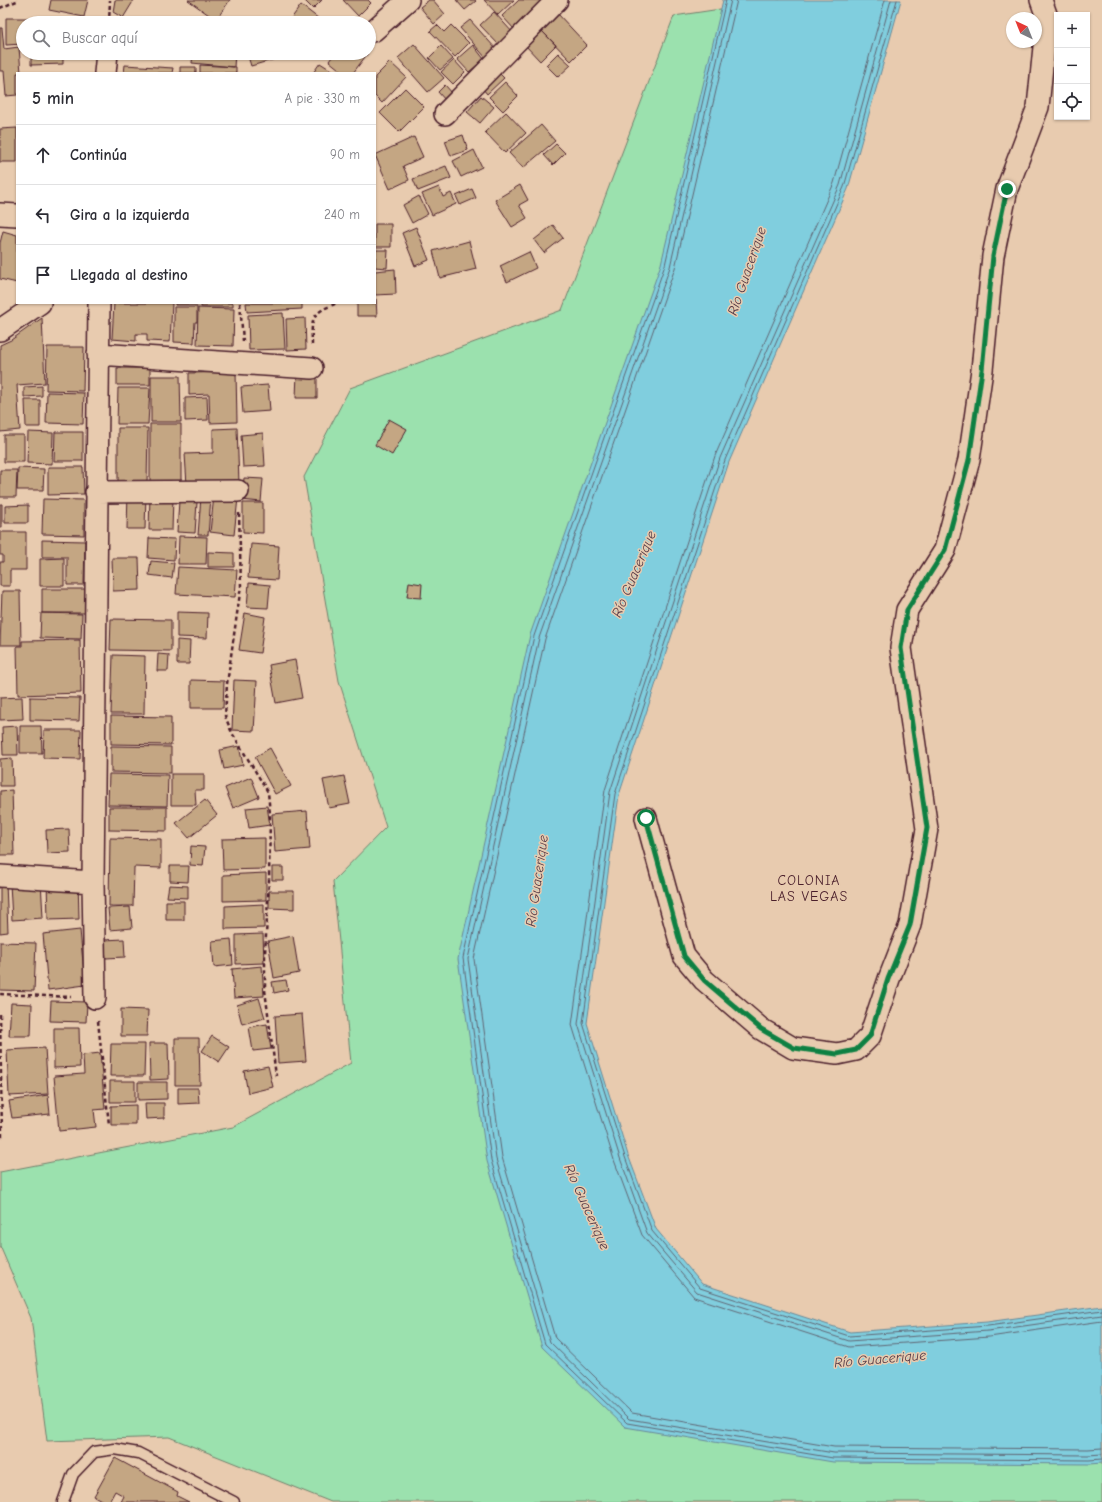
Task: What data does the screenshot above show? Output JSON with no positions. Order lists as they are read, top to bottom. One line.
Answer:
{"districts":["COLONIA LAS VEGAS"],"water":["Río Guacerique"],"north":"top left","page":{"map_buttons":["+","−"],"search":"Buscar aquí","heading":["5 min","A pie · 330 m"],"list":[["Continúa","90 m"],["Gira a la izquierda","240 m"],"Llegada al destino"]}}
